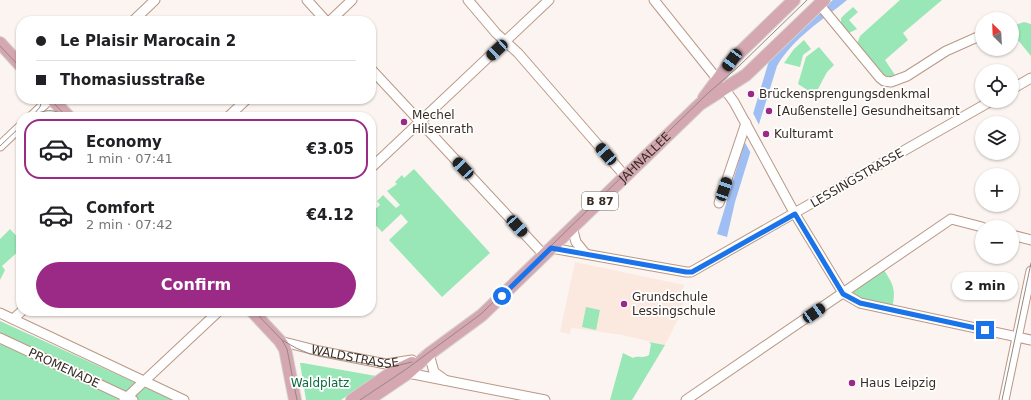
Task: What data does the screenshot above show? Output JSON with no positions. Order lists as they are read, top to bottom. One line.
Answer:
{"streets":{"main road":["JAHNALLEE","B 87"],"street":["LESSINGSTRASSE","WALDSTRASSE","PROMENADE"]},"crossings":[["JAHNALLEE","LESSINGSTRASSE"],["JAHNALLEE","B 87"],["JAHNALLEE","WALDSTRASSE"]],"parks":["Waldplatz"],"places":["Brückensprengungsdenkmal","[Außenstelle] Gesundheitsamt","Mechel Hilsenrath","Kulturamt","Grundschule Lessingschule","Haus Leipzig"],"north":"top left","page":{"map_buttons":["+","−"],"banner":["Le Plaisir Marocain 2","Thomasiusstraße"],"list":[{"name":"Economy","note":"1 min · 07:41","value":"€3.05"},{"name":"Comfort","note":"2 min · 07:42","value":"€4.12"}],"buttons":"Confirm","bubble":"2 min"}}
